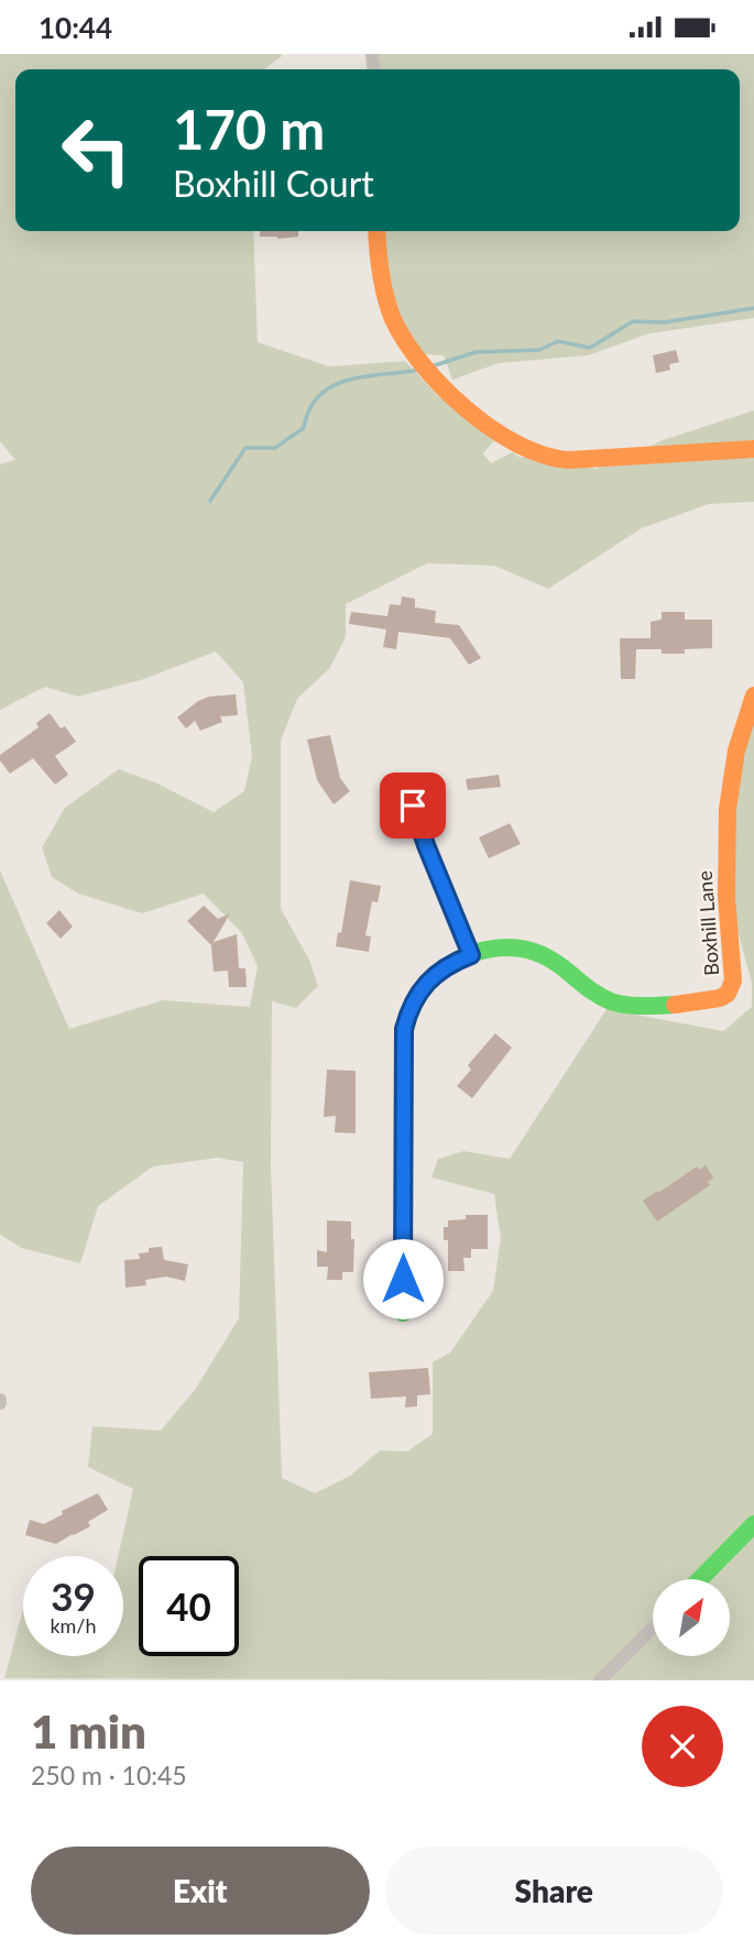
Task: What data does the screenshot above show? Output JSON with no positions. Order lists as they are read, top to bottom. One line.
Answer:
{"streets":{"street":["Boxhill Lane"]},"north":"top right","page":{"status":"10:44","turn":["170 m","Boxhill Court"],"speed":"39 km/h","limit":"40","heading":["1 min","250 m · 10:45"],"buttons":["Exit","Share"]}}
